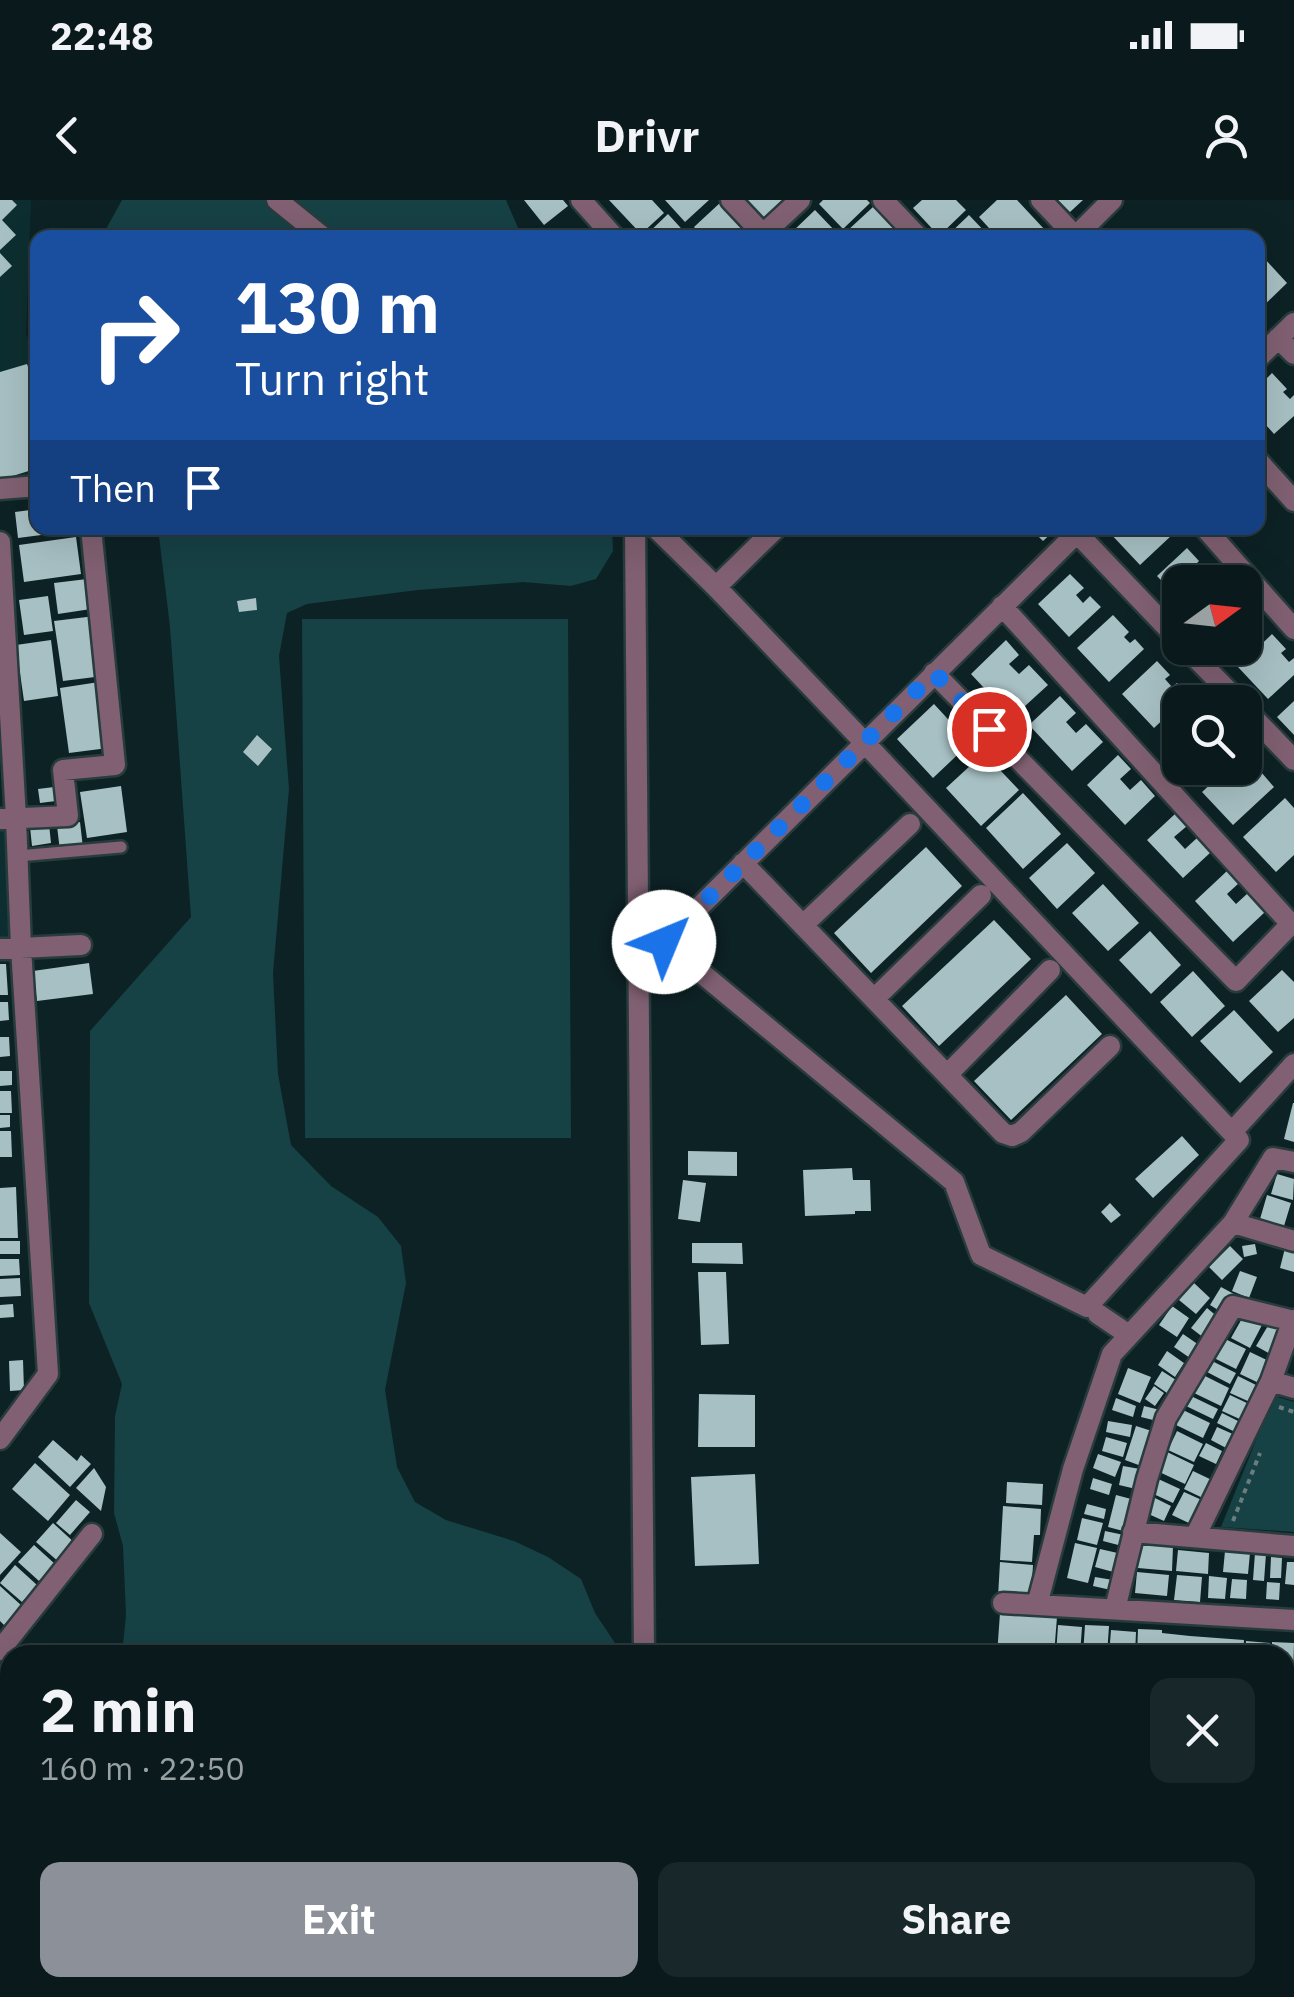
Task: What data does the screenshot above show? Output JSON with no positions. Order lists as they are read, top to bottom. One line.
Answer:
{"north":"right","page":{"status":"22:48","header":"Drivr","turn":["130 m","Turn right"],"then":"Then","heading":["2 min","160 m · 22:50"],"buttons":["Exit","Share"]}}
